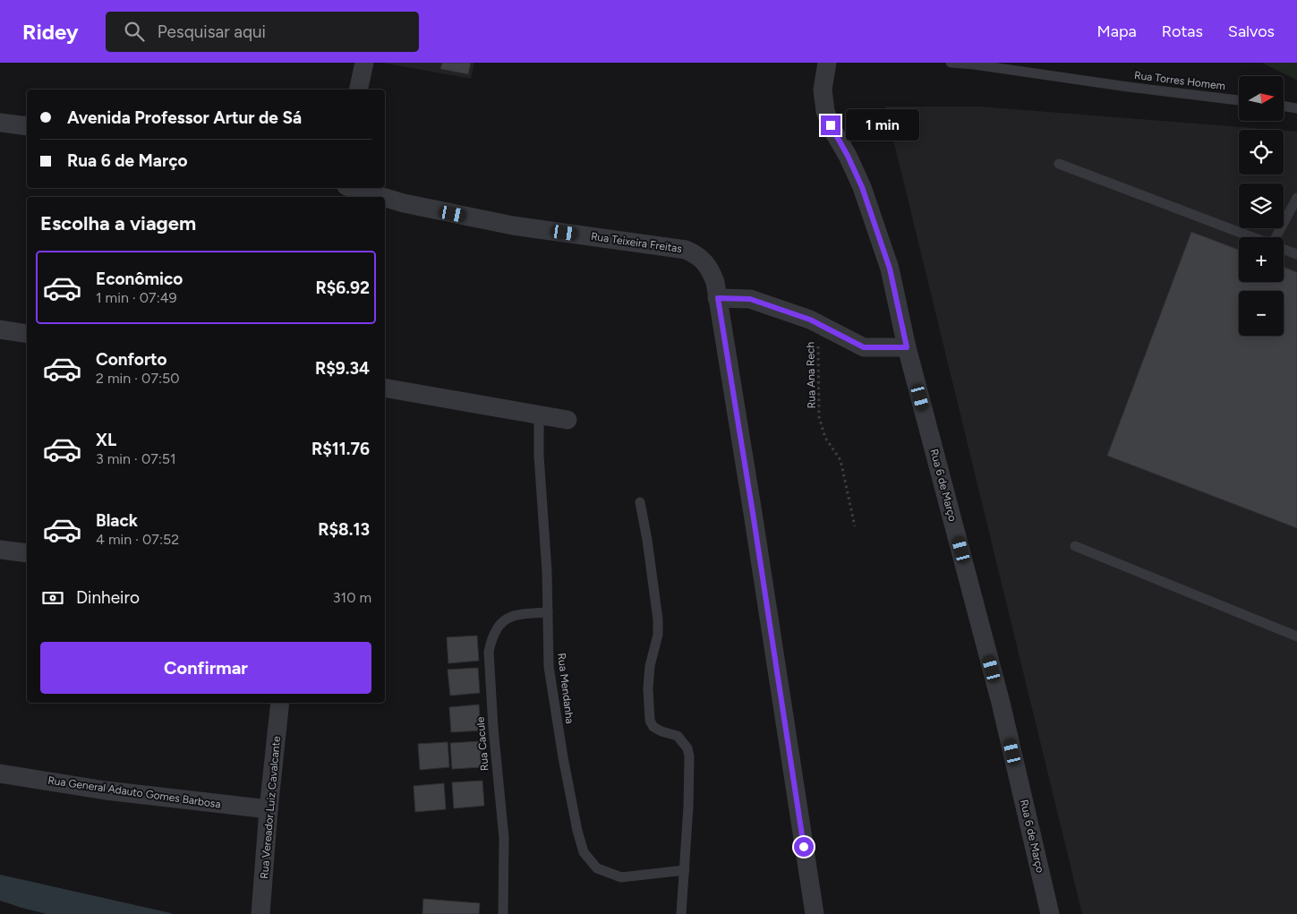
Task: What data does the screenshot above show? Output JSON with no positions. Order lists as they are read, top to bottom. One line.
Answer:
{"streets":{"street":["Rua Teixeira Freitas","Rua 6 de Março","Rua General Adauto Gomes Barbosa","Rua Vereador Luiz Cavalcante"],"lane":["Rua Torres Homem","Rua Mendanha","Rua Cacule"],"path":["Rua Ana Rech"]},"crossings":[["Rua Mendanha","Rua Cacule"],["Rua General Adauto Gomes Barbosa","Rua Vereador Luiz Cavalcante"]],"north":"right","page":{"header":"Ridey","search":"Pesquisar aqui","nav":["Mapa","Rotas","Salvos"],"map_buttons":["+","−"],"banner":["Avenida Professor Artur de Sá","Rua 6 de Março"],"bubble":"1 min","heading":"Escolha a viagem","list":[{"name":"Econômico","note":"1 min · 07:49","value":"R$6.92"},{"name":"Conforto","note":"2 min · 07:50","value":"R$9.34"},{"name":"XL","note":"3 min · 07:51","value":"R$11.76"},{"name":"Black","note":"4 min · 07:52","value":"R$8.13"}],"pay":["Dinheiro","310 m"],"buttons":"Confirmar"}}
